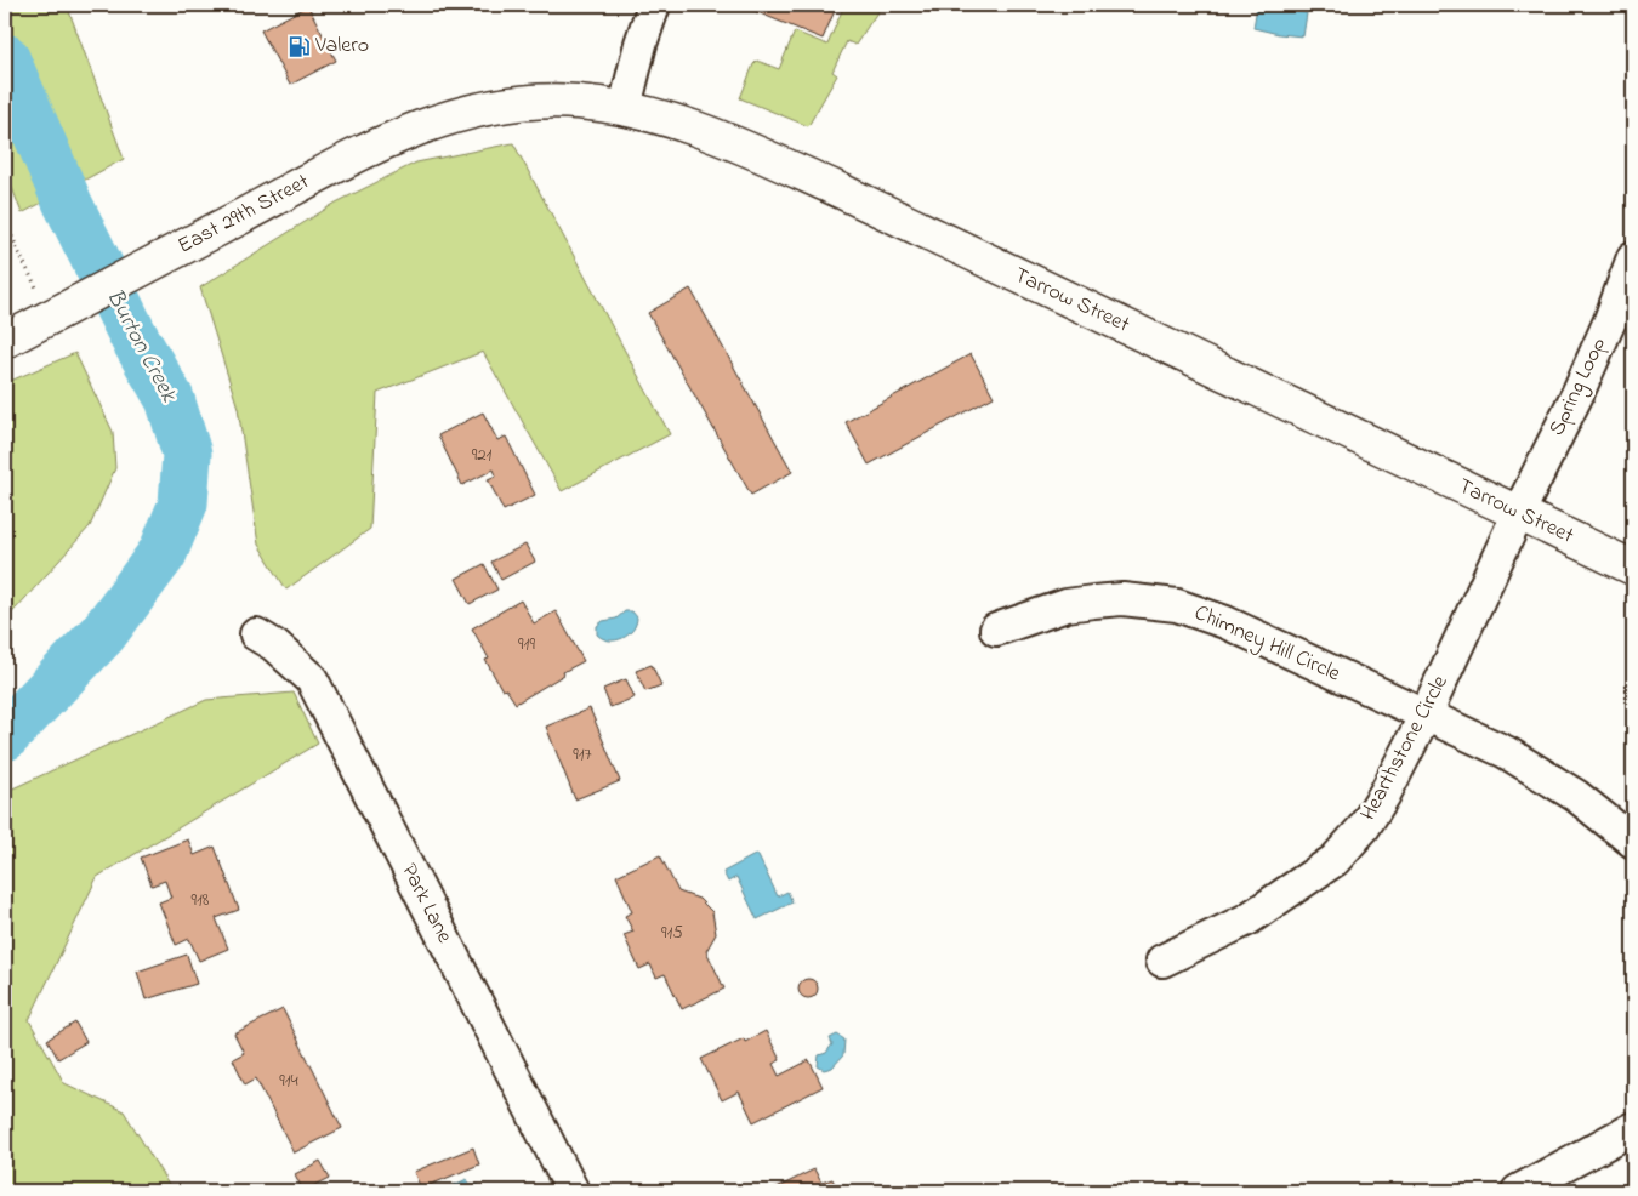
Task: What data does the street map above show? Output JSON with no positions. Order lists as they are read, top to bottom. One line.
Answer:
{"streets":{"main road":["East 29th Street","Tarrow Street"],"street":["Spring Loop","Chimney Hill Circle","Hearthstone Circle","Park Lane"]},"crossings":[["East 29th Street","Tarrow Street"],["Tarrow Street","Spring Loop"],["Tarrow Street","Hearthstone Circle"],["Spring Loop","Hearthstone Circle"],["Chimney Hill Circle","Hearthstone Circle"]],"water":["Burton Creek"],"places":{"fuel station":["Valero"]},"house_numbers":["921","919","917","918","915","914"]}
